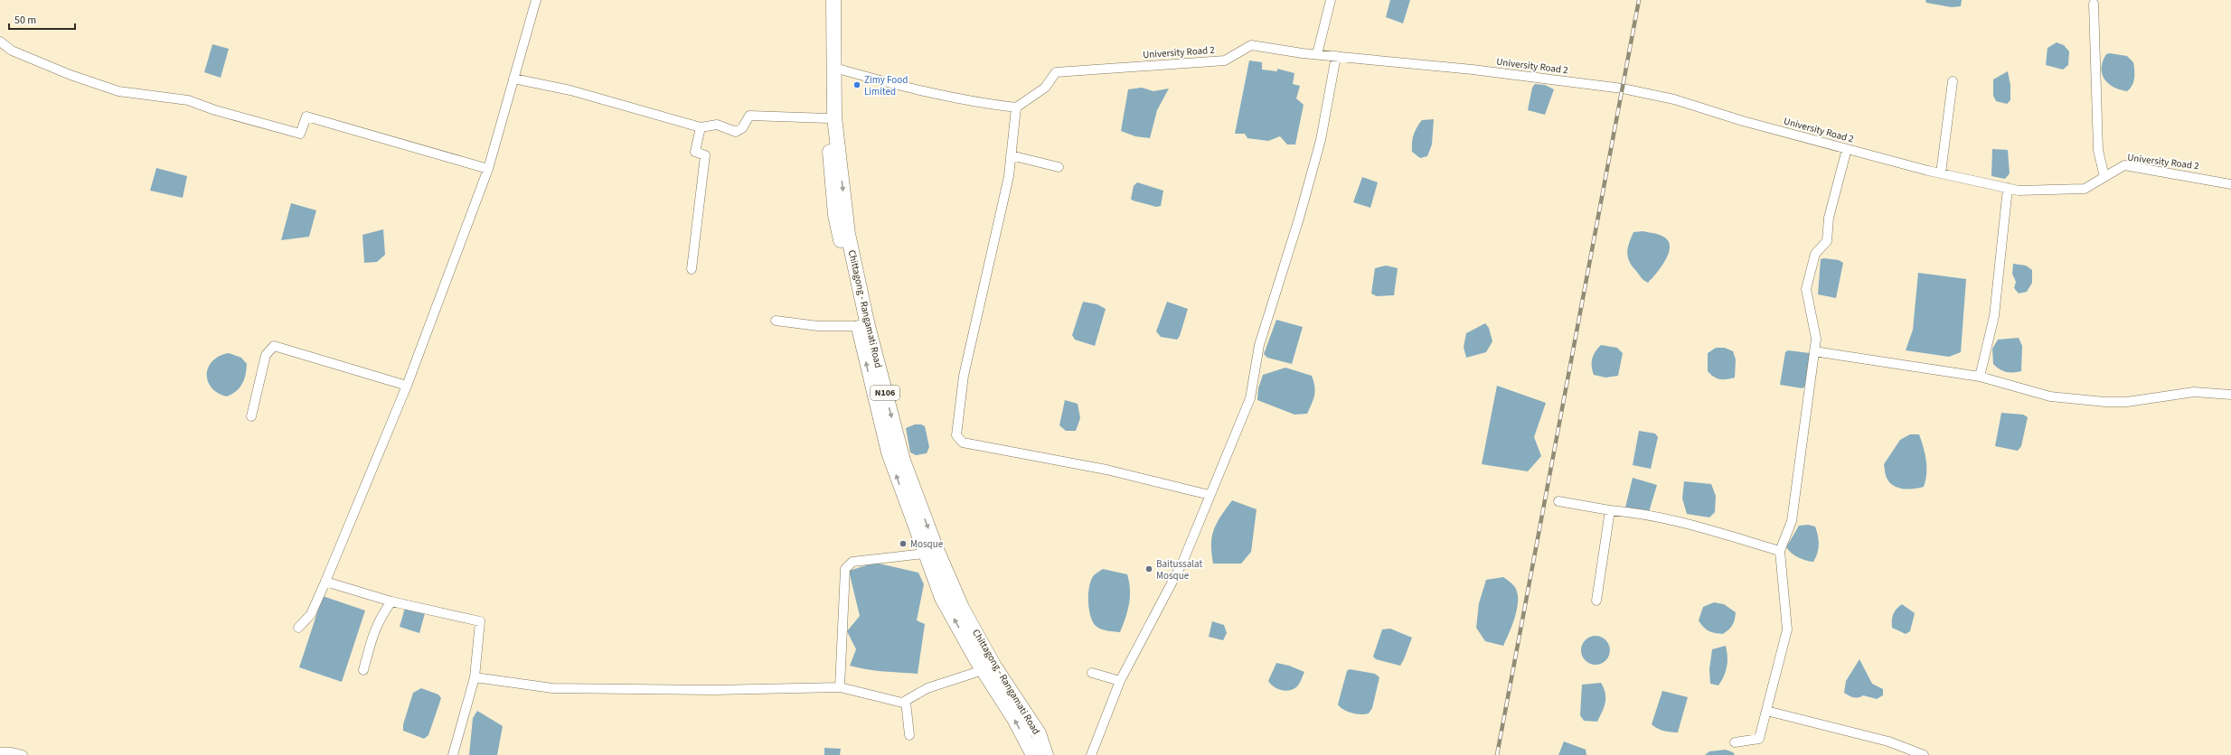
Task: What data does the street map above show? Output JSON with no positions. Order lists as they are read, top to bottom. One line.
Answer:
{"streets":{"highway":["Chittagong - Rangamati Road","N106"],"street":["University Road 2"]},"places":["Zimy Food Limited","Mosque","Baitussalat Mosque"],"scale_bar":"50 m"}
